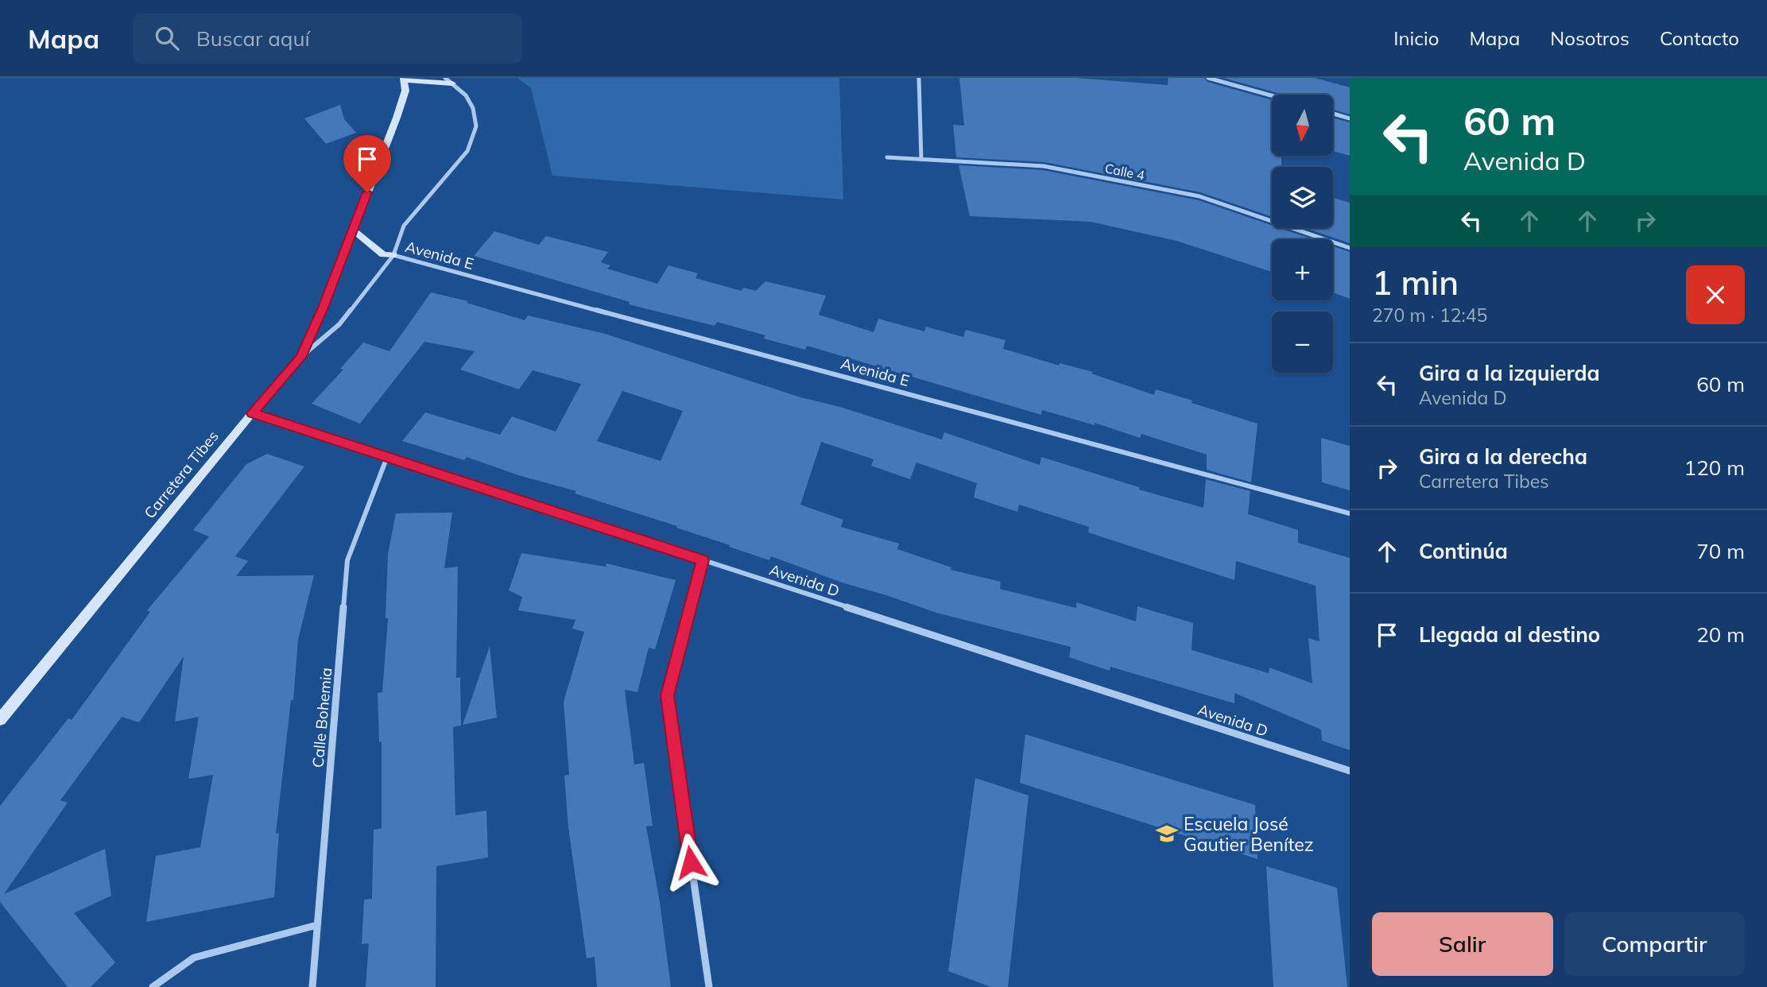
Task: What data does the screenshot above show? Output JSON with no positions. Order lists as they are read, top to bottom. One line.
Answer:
{"streets":{"street":["Calle 4","Avenida E","Carretera Tibes","Avenida D","Calle Bohemia"]},"crossings":[["Carretera Tibes","Avenida D"],["Avenida D","Calle Bohemia"]],"places":{"school or university":["Escuela José Gautier Benítez"]},"north":"bottom","page":{"header":"Mapa","search":"Buscar aquí","nav":["Inicio","Mapa","Nosotros","Contacto"],"turn":["60 m","Avenida D"],"map_buttons":["+","−"],"heading":["1 min","270 m · 12:45"],"list":[{"name":"Gira a la izquierda","note":"Avenida D","value":"60 m"},{"name":"Gira a la derecha","note":"Carretera Tibes","value":"120 m"},{"name":"Continúa","value":"70 m"},{"name":"Llegada al destino","value":"20 m"}],"buttons":["Salir","Compartir"]}}
